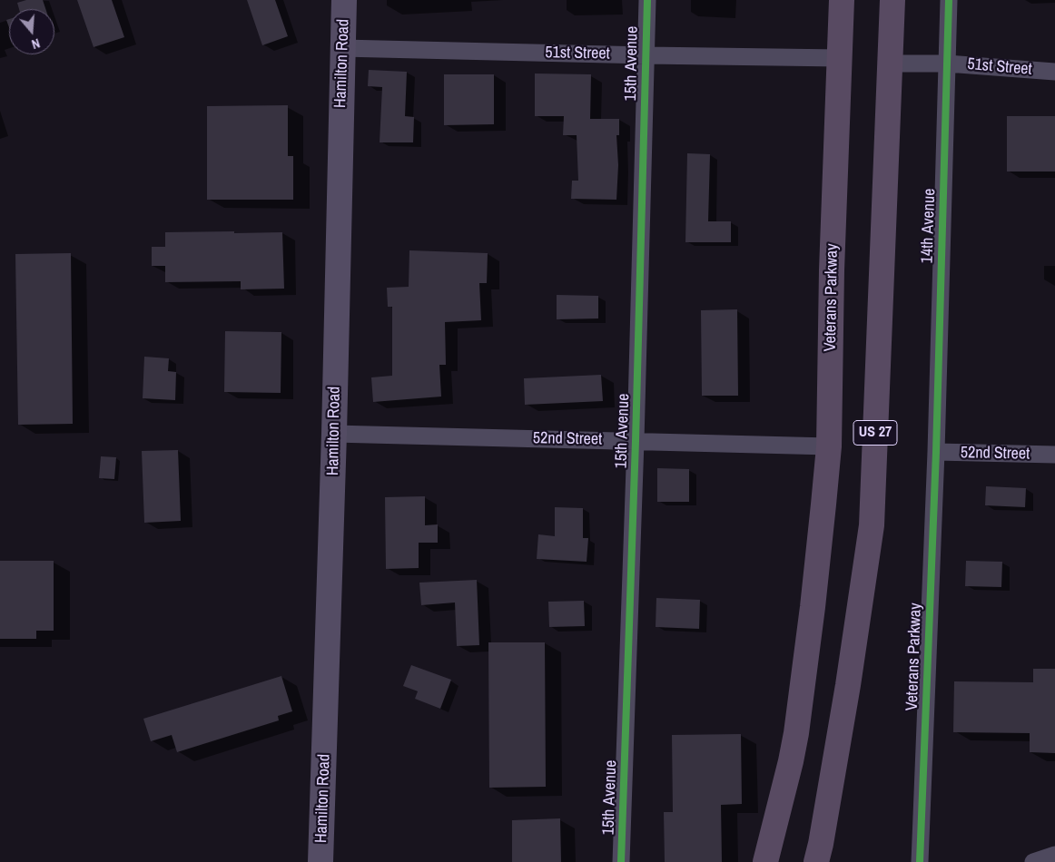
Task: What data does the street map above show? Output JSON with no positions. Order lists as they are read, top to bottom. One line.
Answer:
{"streets":{"main road":["Veterans Parkway","US 27"],"street":["51st Street","Hamilton Road","15th Avenue","14th Avenue","52nd Street"]},"crossings":[["51st Street","Hamilton Road"],["51st Street","15th Avenue"],["51st Street","14th Avenue"],["51st Street","Veterans Parkway"],["51st Street","US 27"],["Hamilton Road","52nd Street"],["15th Avenue","52nd Street"],["14th Avenue","Veterans Parkway"],["14th Avenue","52nd Street"],["Veterans Parkway","52nd Street"]],"north":"bottom"}
